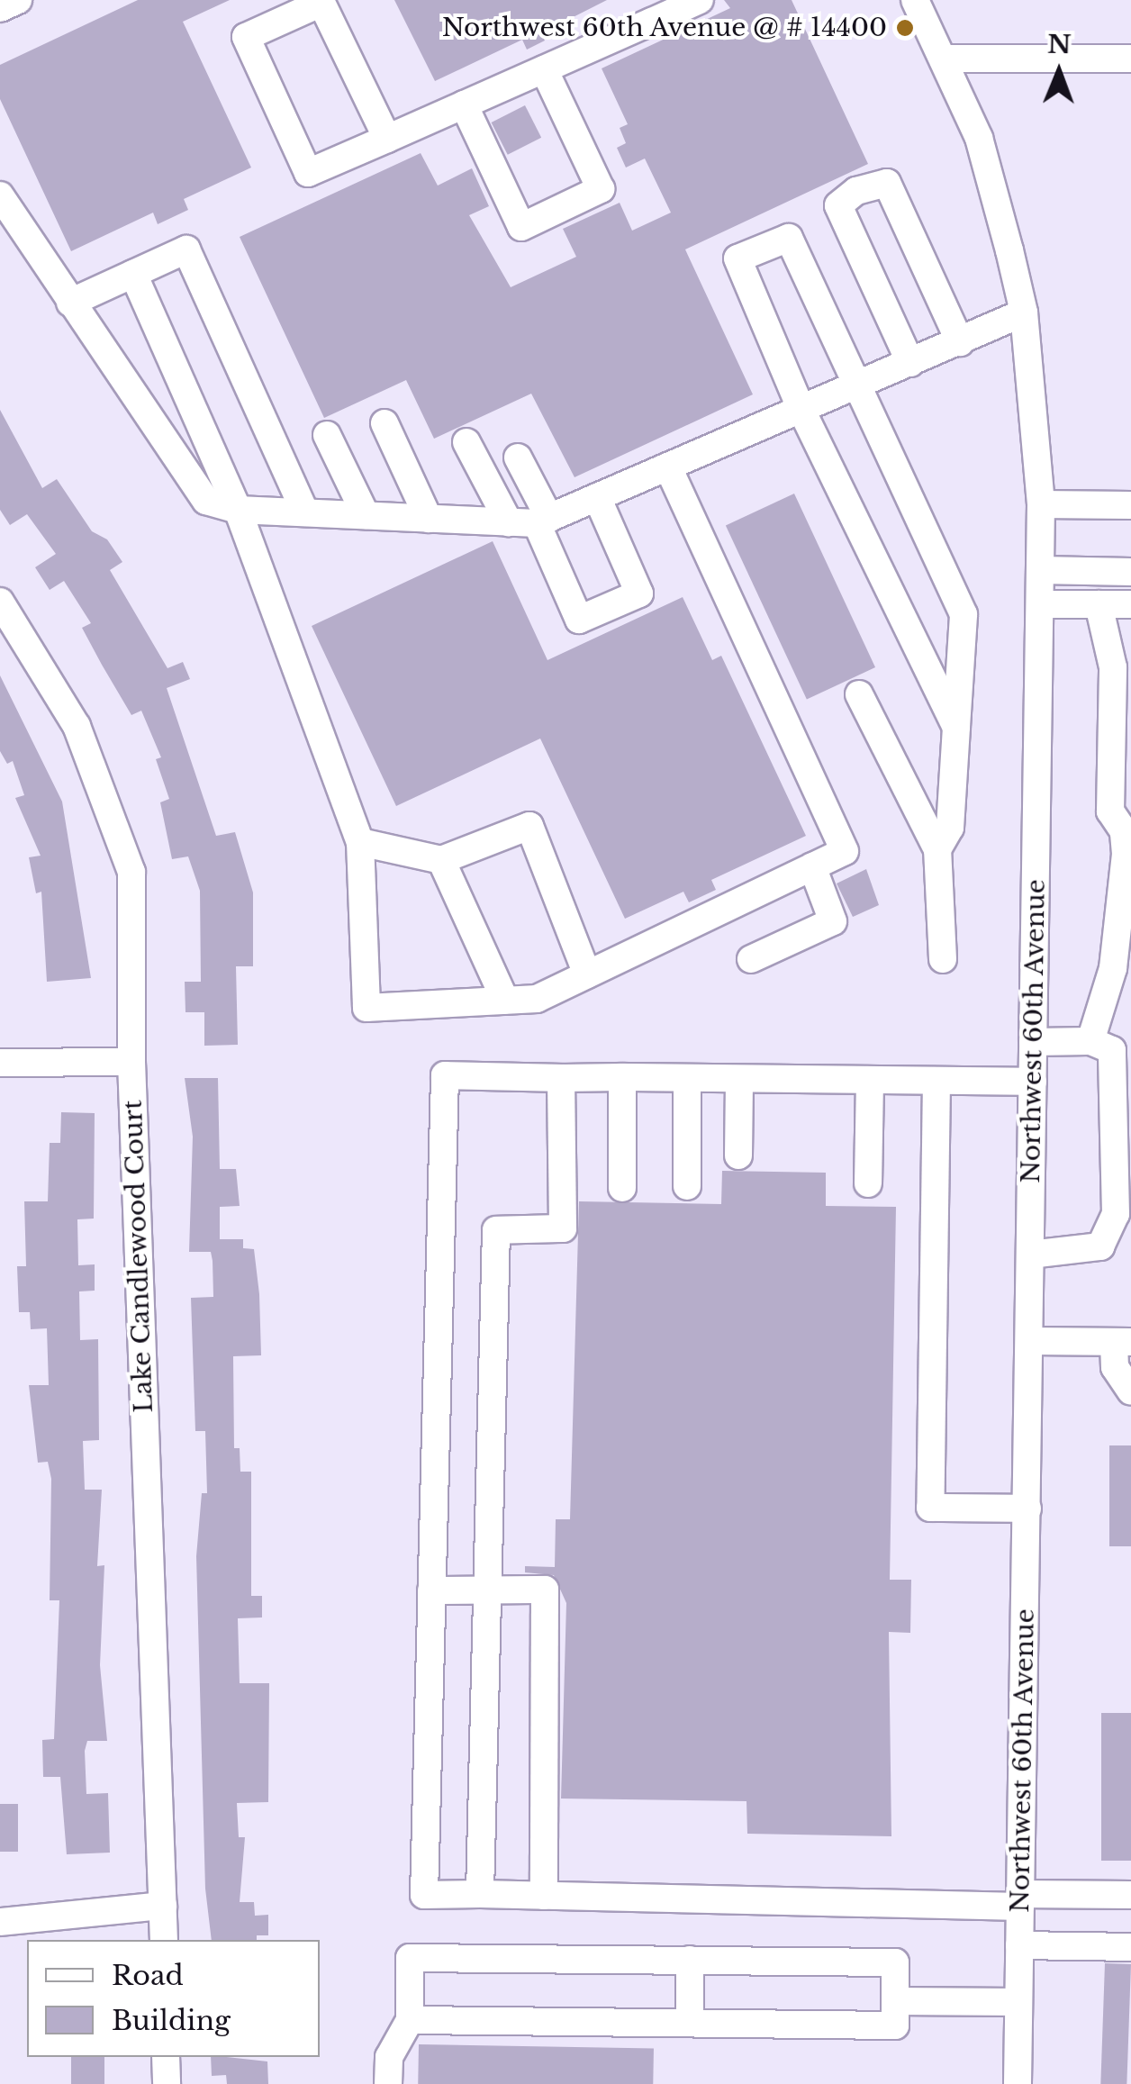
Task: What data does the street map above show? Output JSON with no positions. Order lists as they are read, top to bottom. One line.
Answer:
{"streets":{"street":["Northwest 60th Avenue","Lake Candlewood Court"]},"places":["Northwest 60th Avenue @ # 14400"],"legend":["Road","Building"],"north":"top"}
